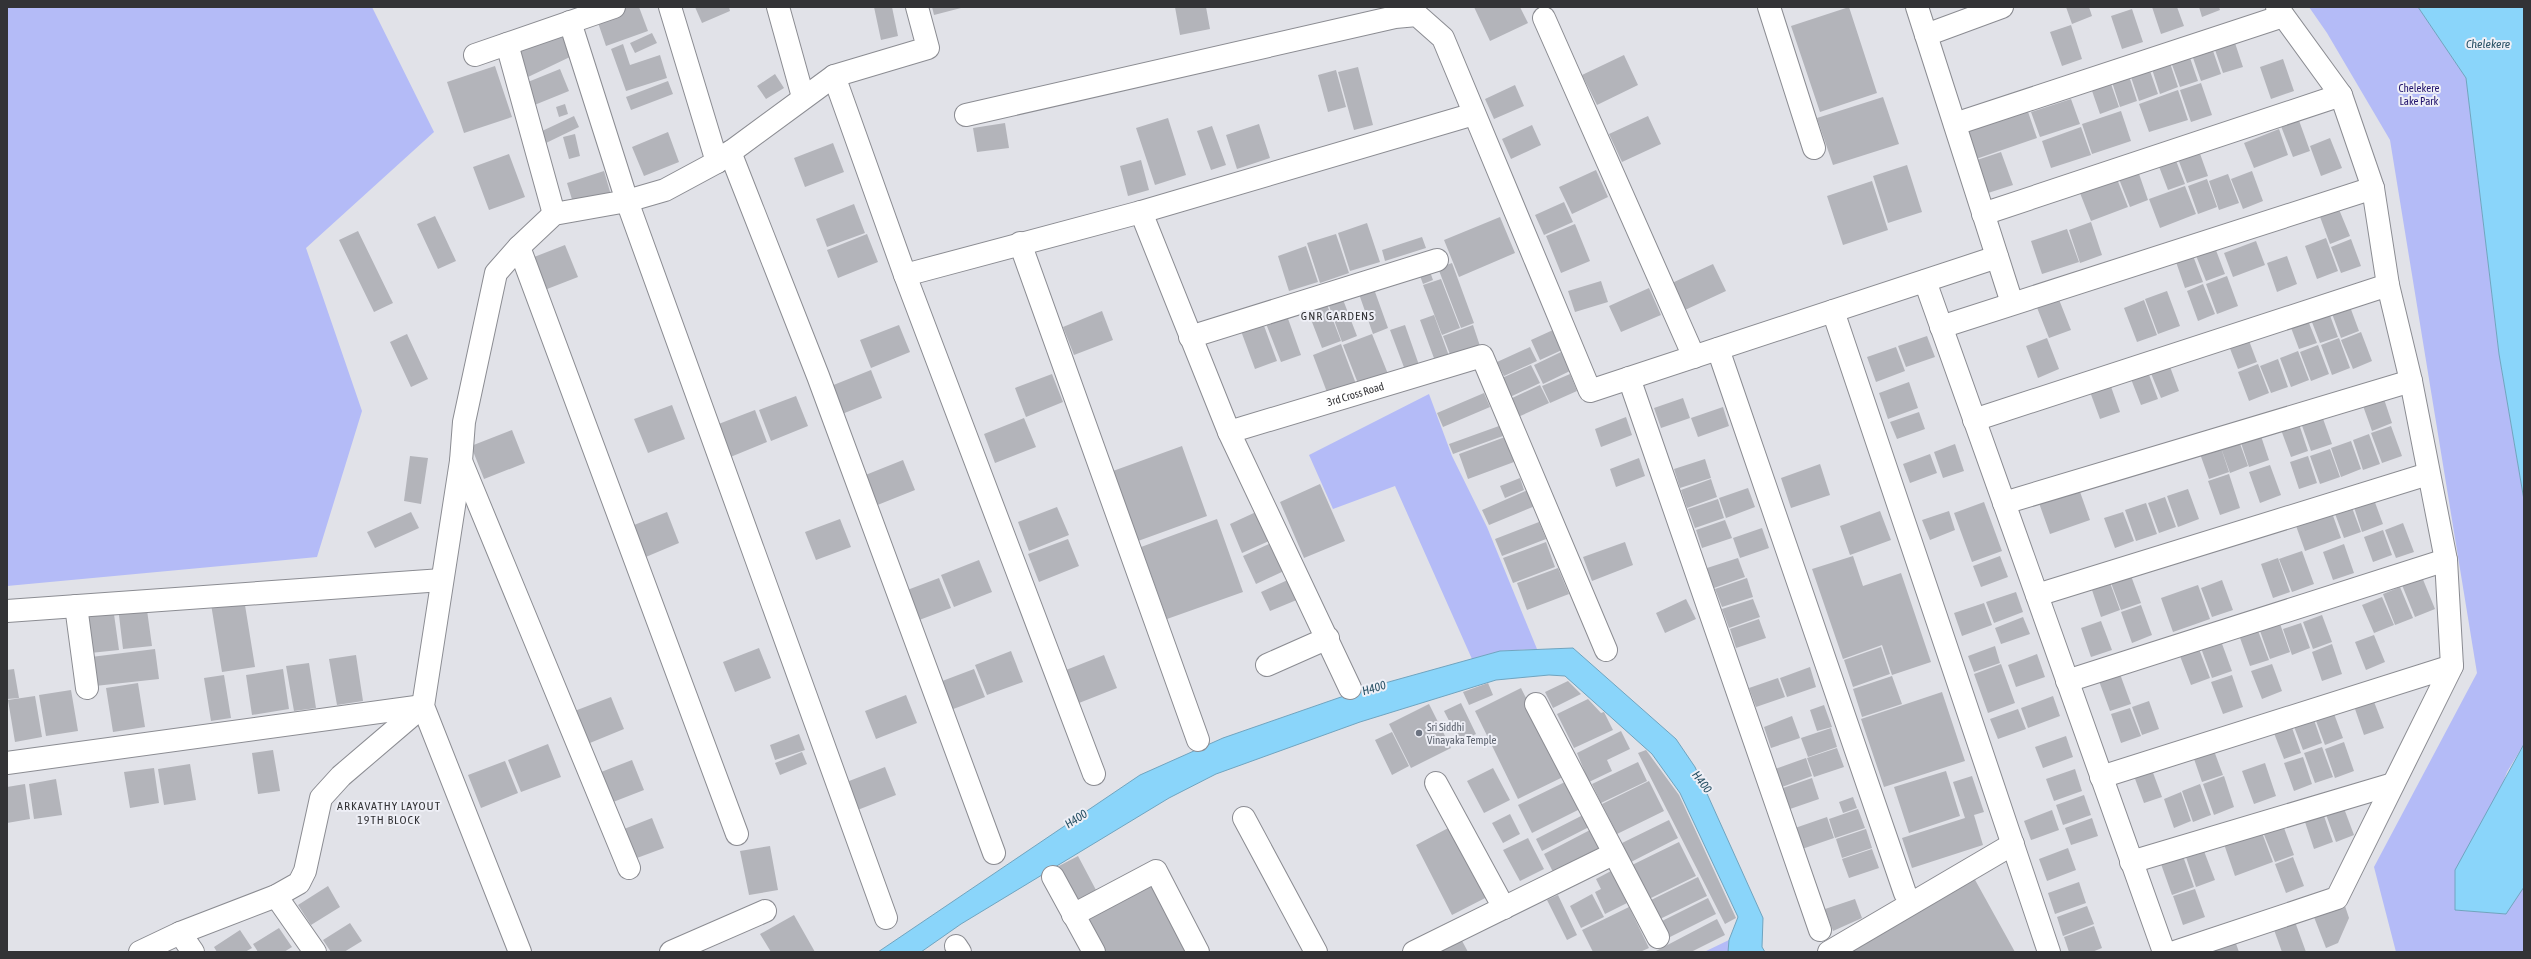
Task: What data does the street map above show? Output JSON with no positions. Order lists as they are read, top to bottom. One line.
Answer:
{"streets":{"street":["3rd Cross Road"]},"districts":["GNR GARDENS","ARKAVATHY LAYOUT 19TH BLOCK"],"water":["Chelekere","H400"],"parks":["Chelekere Lake Park"],"places":["Sri Siddhi Vinayaka Temple"]}
